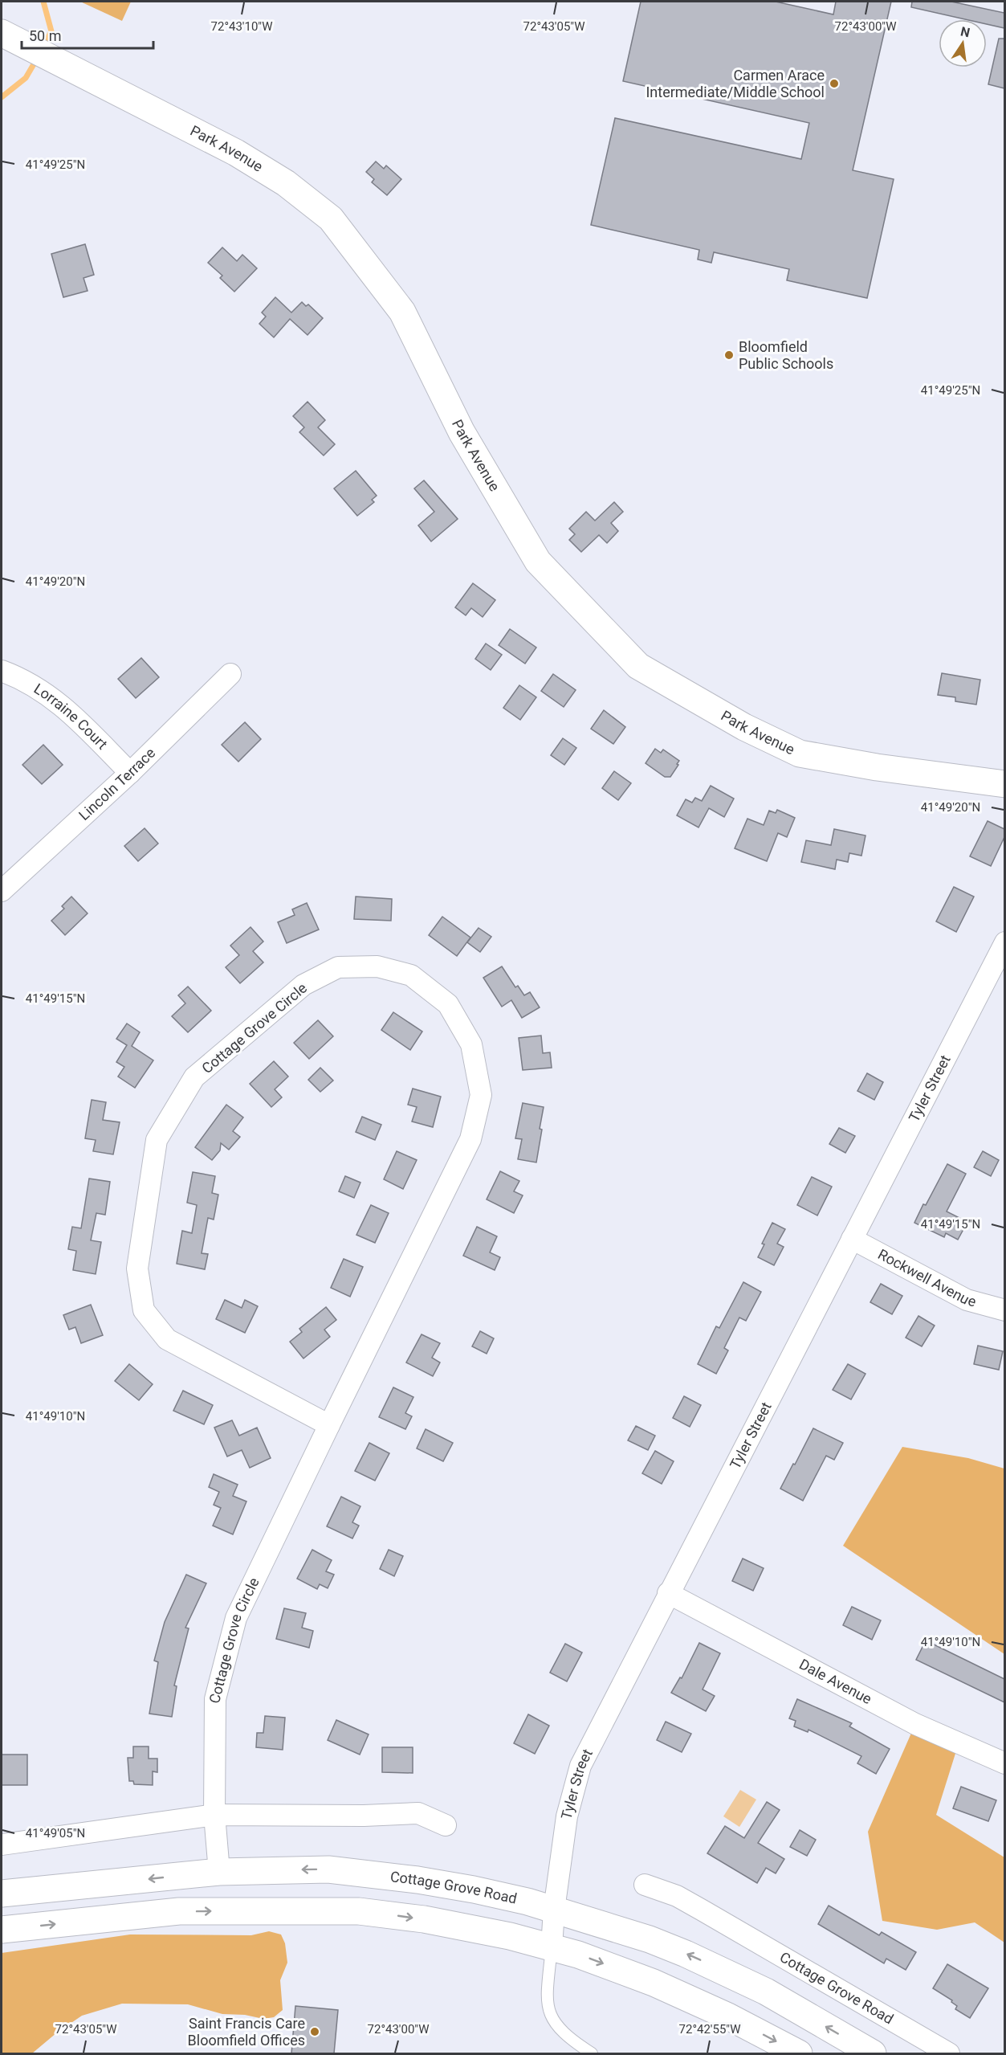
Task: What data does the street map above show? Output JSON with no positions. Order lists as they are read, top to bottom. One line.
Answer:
{"streets":{"main road":["Park Avenue","Cottage Grove Road"],"street":["Lorraine Court","Lincoln Terrace","Cottage Grove Circle","Tyler Street","Rockwell Avenue","Dale Avenue"]},"crossings":[["Lorraine Court","Lincoln Terrace"],["Cottage Grove Circle","Cottage Grove Road"],["Tyler Street","Rockwell Avenue"],["Tyler Street","Dale Avenue"],["Tyler Street","Cottage Grove Road"]],"places":["Carmen Arace Intermediate/Middle School","Bloomfield Public Schools","Saint Francis Care Bloomfield Offices"],"scale_bar":"50 m","north":"top","coordinates":["72°43'10\"W","72°43'05\"W","72°43'00\"W","41°49'25\"N","41°49'20\"N","41°49'15\"N","41°49'10\"N","41°49'05\"N","72°42'55\"W"]}
